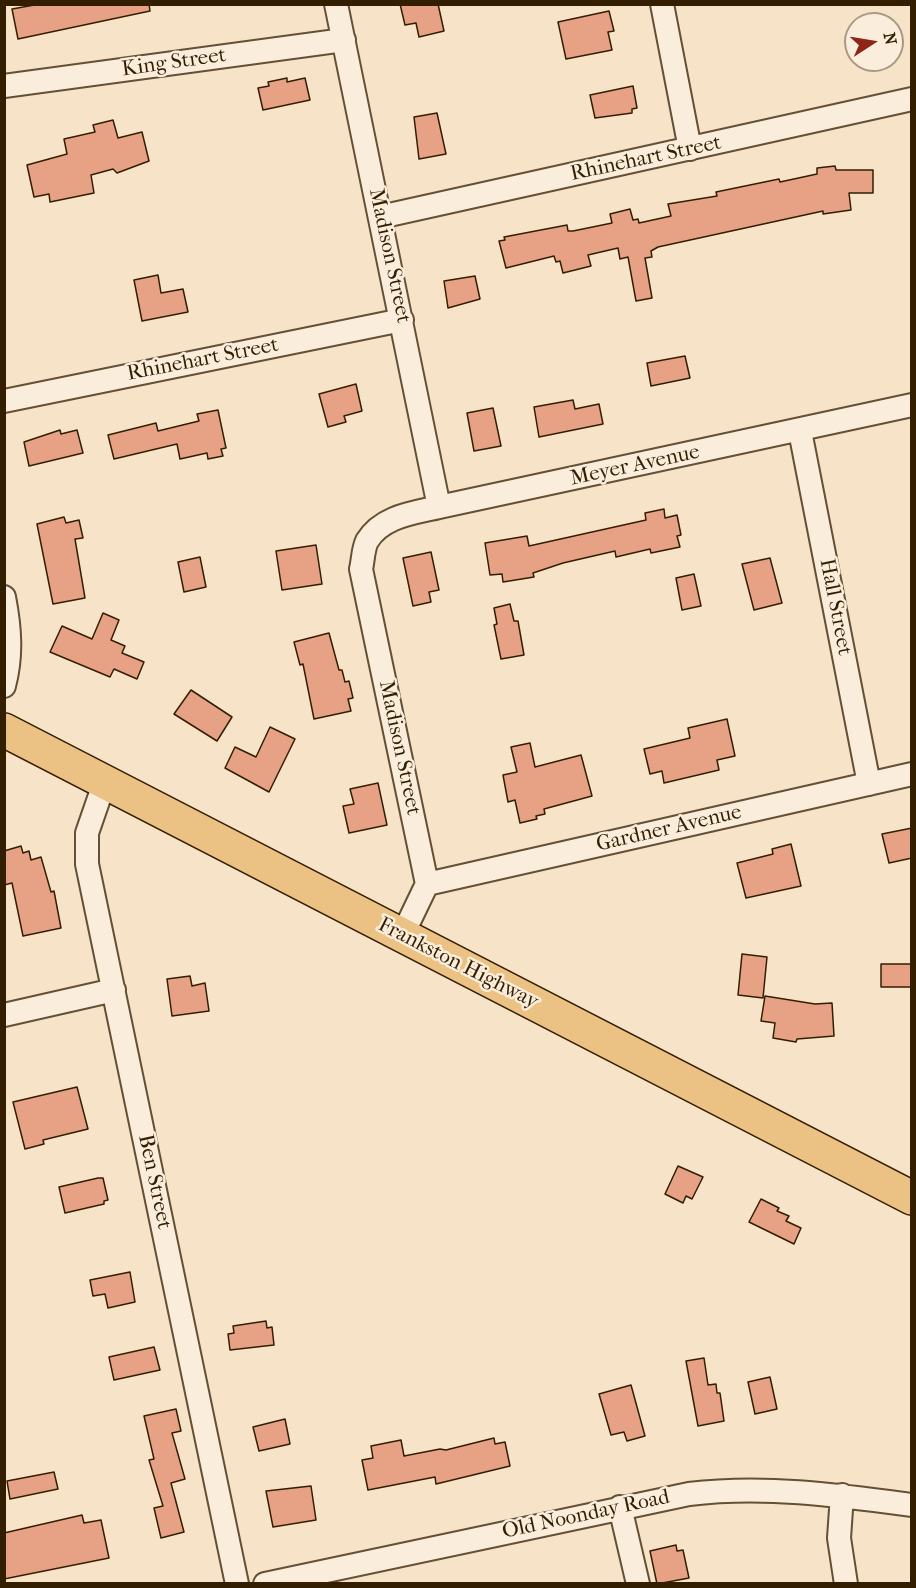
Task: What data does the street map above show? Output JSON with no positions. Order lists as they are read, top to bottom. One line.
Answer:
{"streets":{"main road":["Frankston Highway"],"street":["King Street","Rhinehart Street","Madison Street","Meyer Avenue","Hall Street","Gardner Avenue","Ben Street","Old Noonday Road"]},"crossings":[["King Street","Madison Street"],["Rhinehart Street","Madison Street"],["Madison Street","Meyer Avenue"],["Madison Street","Gardner Avenue"],["Meyer Avenue","Hall Street"],["Hall Street","Gardner Avenue"],["Frankston Highway","Ben Street"]],"north":"right"}
